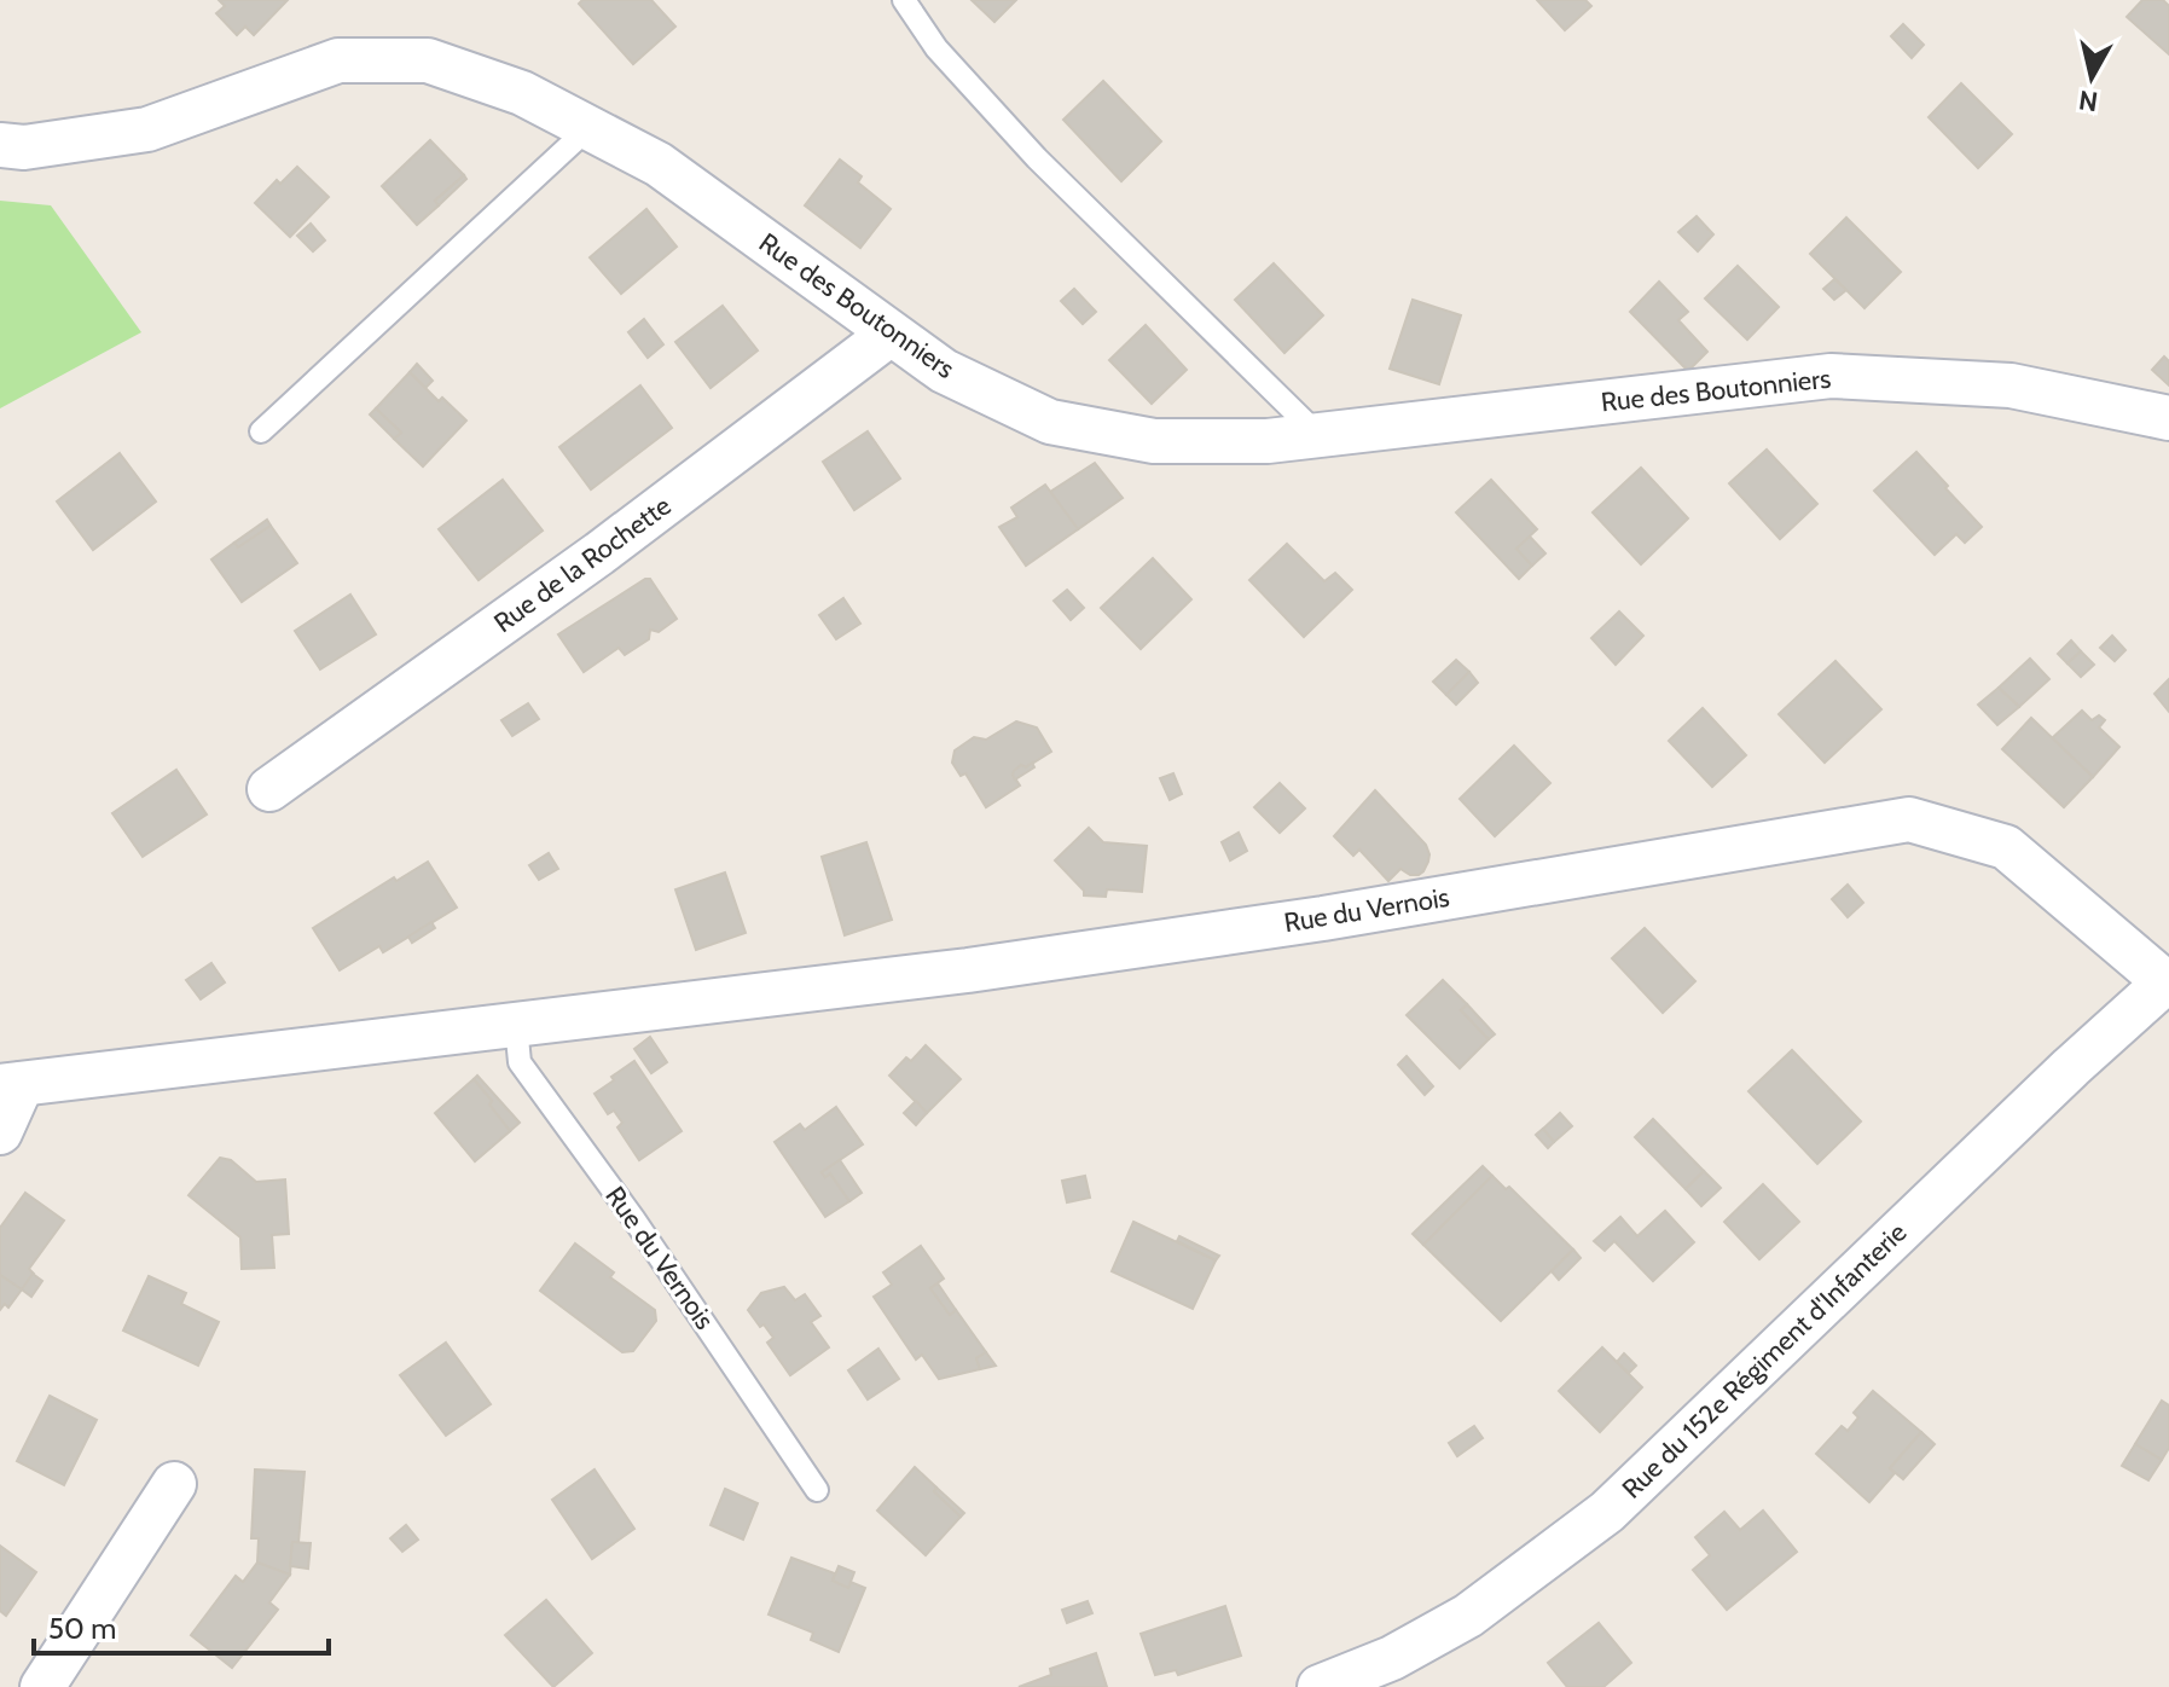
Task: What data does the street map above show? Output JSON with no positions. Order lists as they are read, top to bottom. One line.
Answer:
{"streets":{"street":["Rue des Boutonniers","Rue de la Rochette","Rue du Vernois","Rue du 152e Régiment d'Infanterie"]},"crossings":[["Rue des Boutonniers","Rue de la Rochette"],["Rue du Vernois","Rue du 152e Régiment d'Infanterie"]],"scale_bar":"50 m","north":"bottom"}
